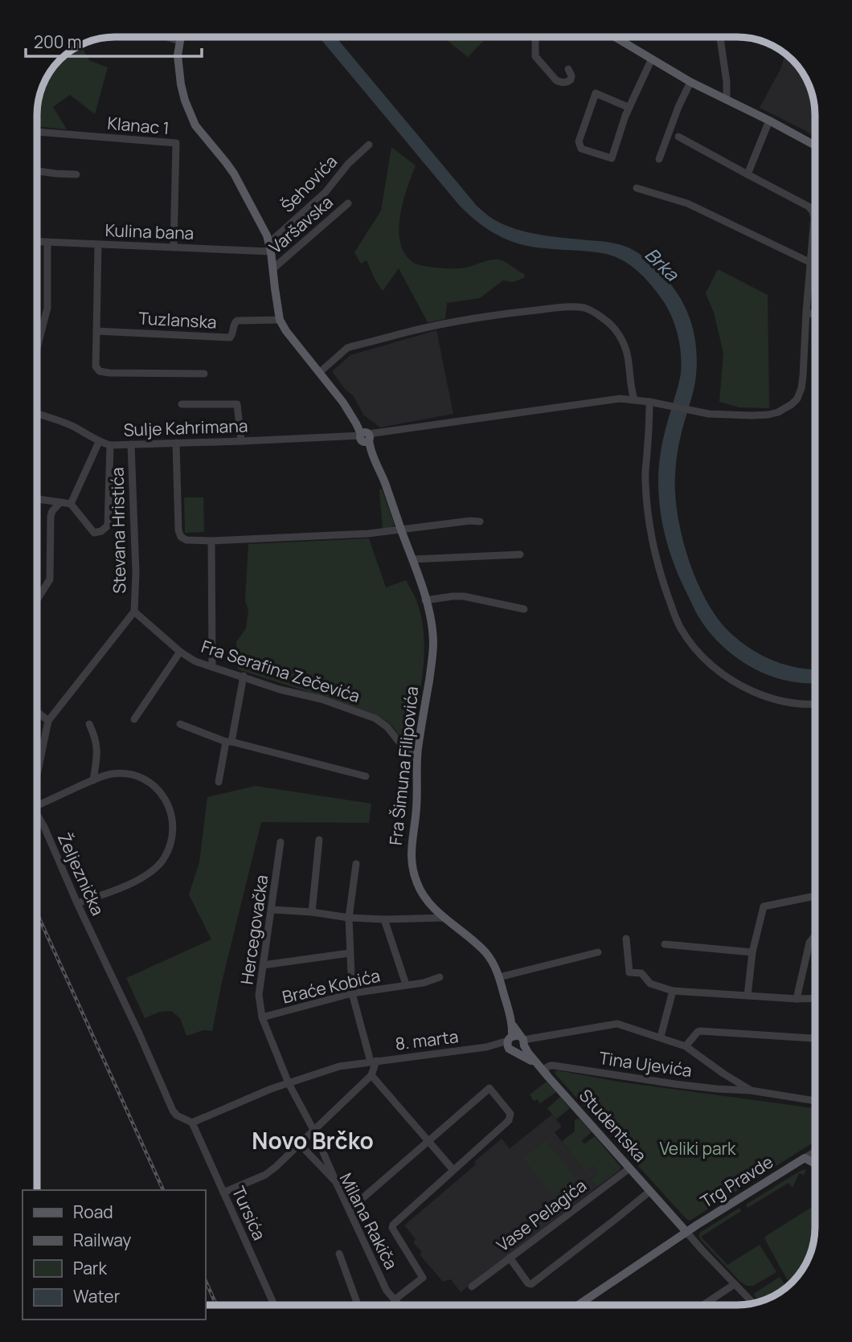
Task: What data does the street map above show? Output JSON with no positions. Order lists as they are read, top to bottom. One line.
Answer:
{"streets":{"main road":["Fra Šimuna Filipovića","Studentska","Trg Pravde"],"street":["Klanac 1","Šehovića","Varšavska","Kulina bana","Tuzlanska","Sulje Kahrimana","Stevana Hristića","Fra Serafina Zečevića","Željeznička","Hercegovačka","Braće Kobića","8. marta","Tina Ujevića","Tursića","Vase Pelagića","Milana Rakiča"]},"crossings":[["Klanac 1","Kulina bana"],["Šehovića","Kulina bana"],["Tuzlanska","Fra Šimuna Filipovića"],["Sulje Kahrimana","Stevana Hristića"],["Sulje Kahrimana","Fra Šimuna Filipovića"],["Stevana Hristića","Fra Serafina Zečevića"],["Fra Serafina Zečevića","Fra Šimuna Filipovića"],["Fra Šimuna Filipovića","Tina Ujevića"],["Fra Šimuna Filipovića","Studentska"],["Željeznička","8. marta"],["Željeznička","Tursića"],["Hercegovačka","Braće Kobića"],["Hercegovačka","8. marta"],["Hercegovačka","Milana Rakiča"],["8. marta","Tina Ujevića"],["8. marta","Tursića"],["Tina Ujevića","Studentska"],["Studentska","Trg Pravde"],["Studentska","Vase Pelagića"]],"districts":["Novo Brčko"],"water":["Brka"],"parks":["Veliki park"],"legend":["Road","Railway","Park","Water"],"scale_bar":"200 m"}
